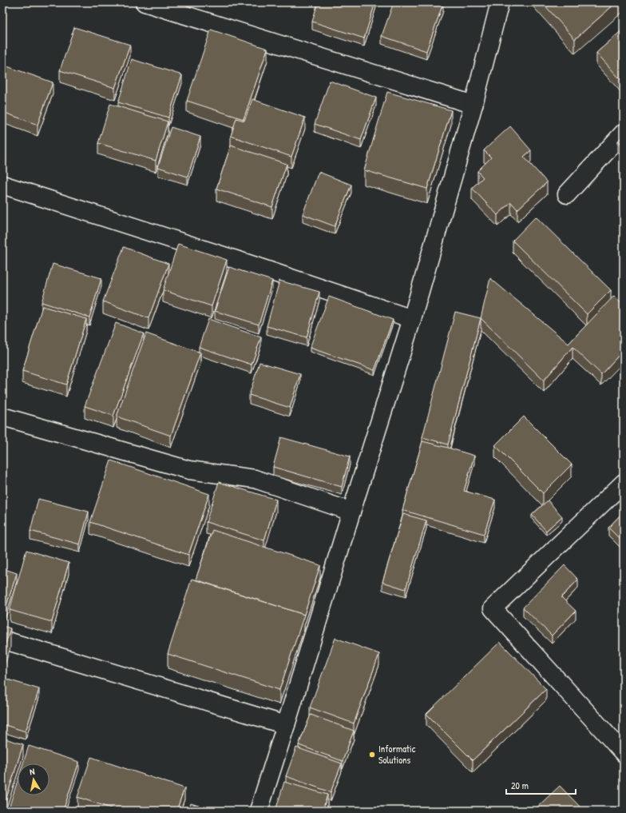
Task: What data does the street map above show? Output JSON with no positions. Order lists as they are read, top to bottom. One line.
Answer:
{"places":["Informatic Solutions"],"scale_bar":"20 m","north":"top"}
